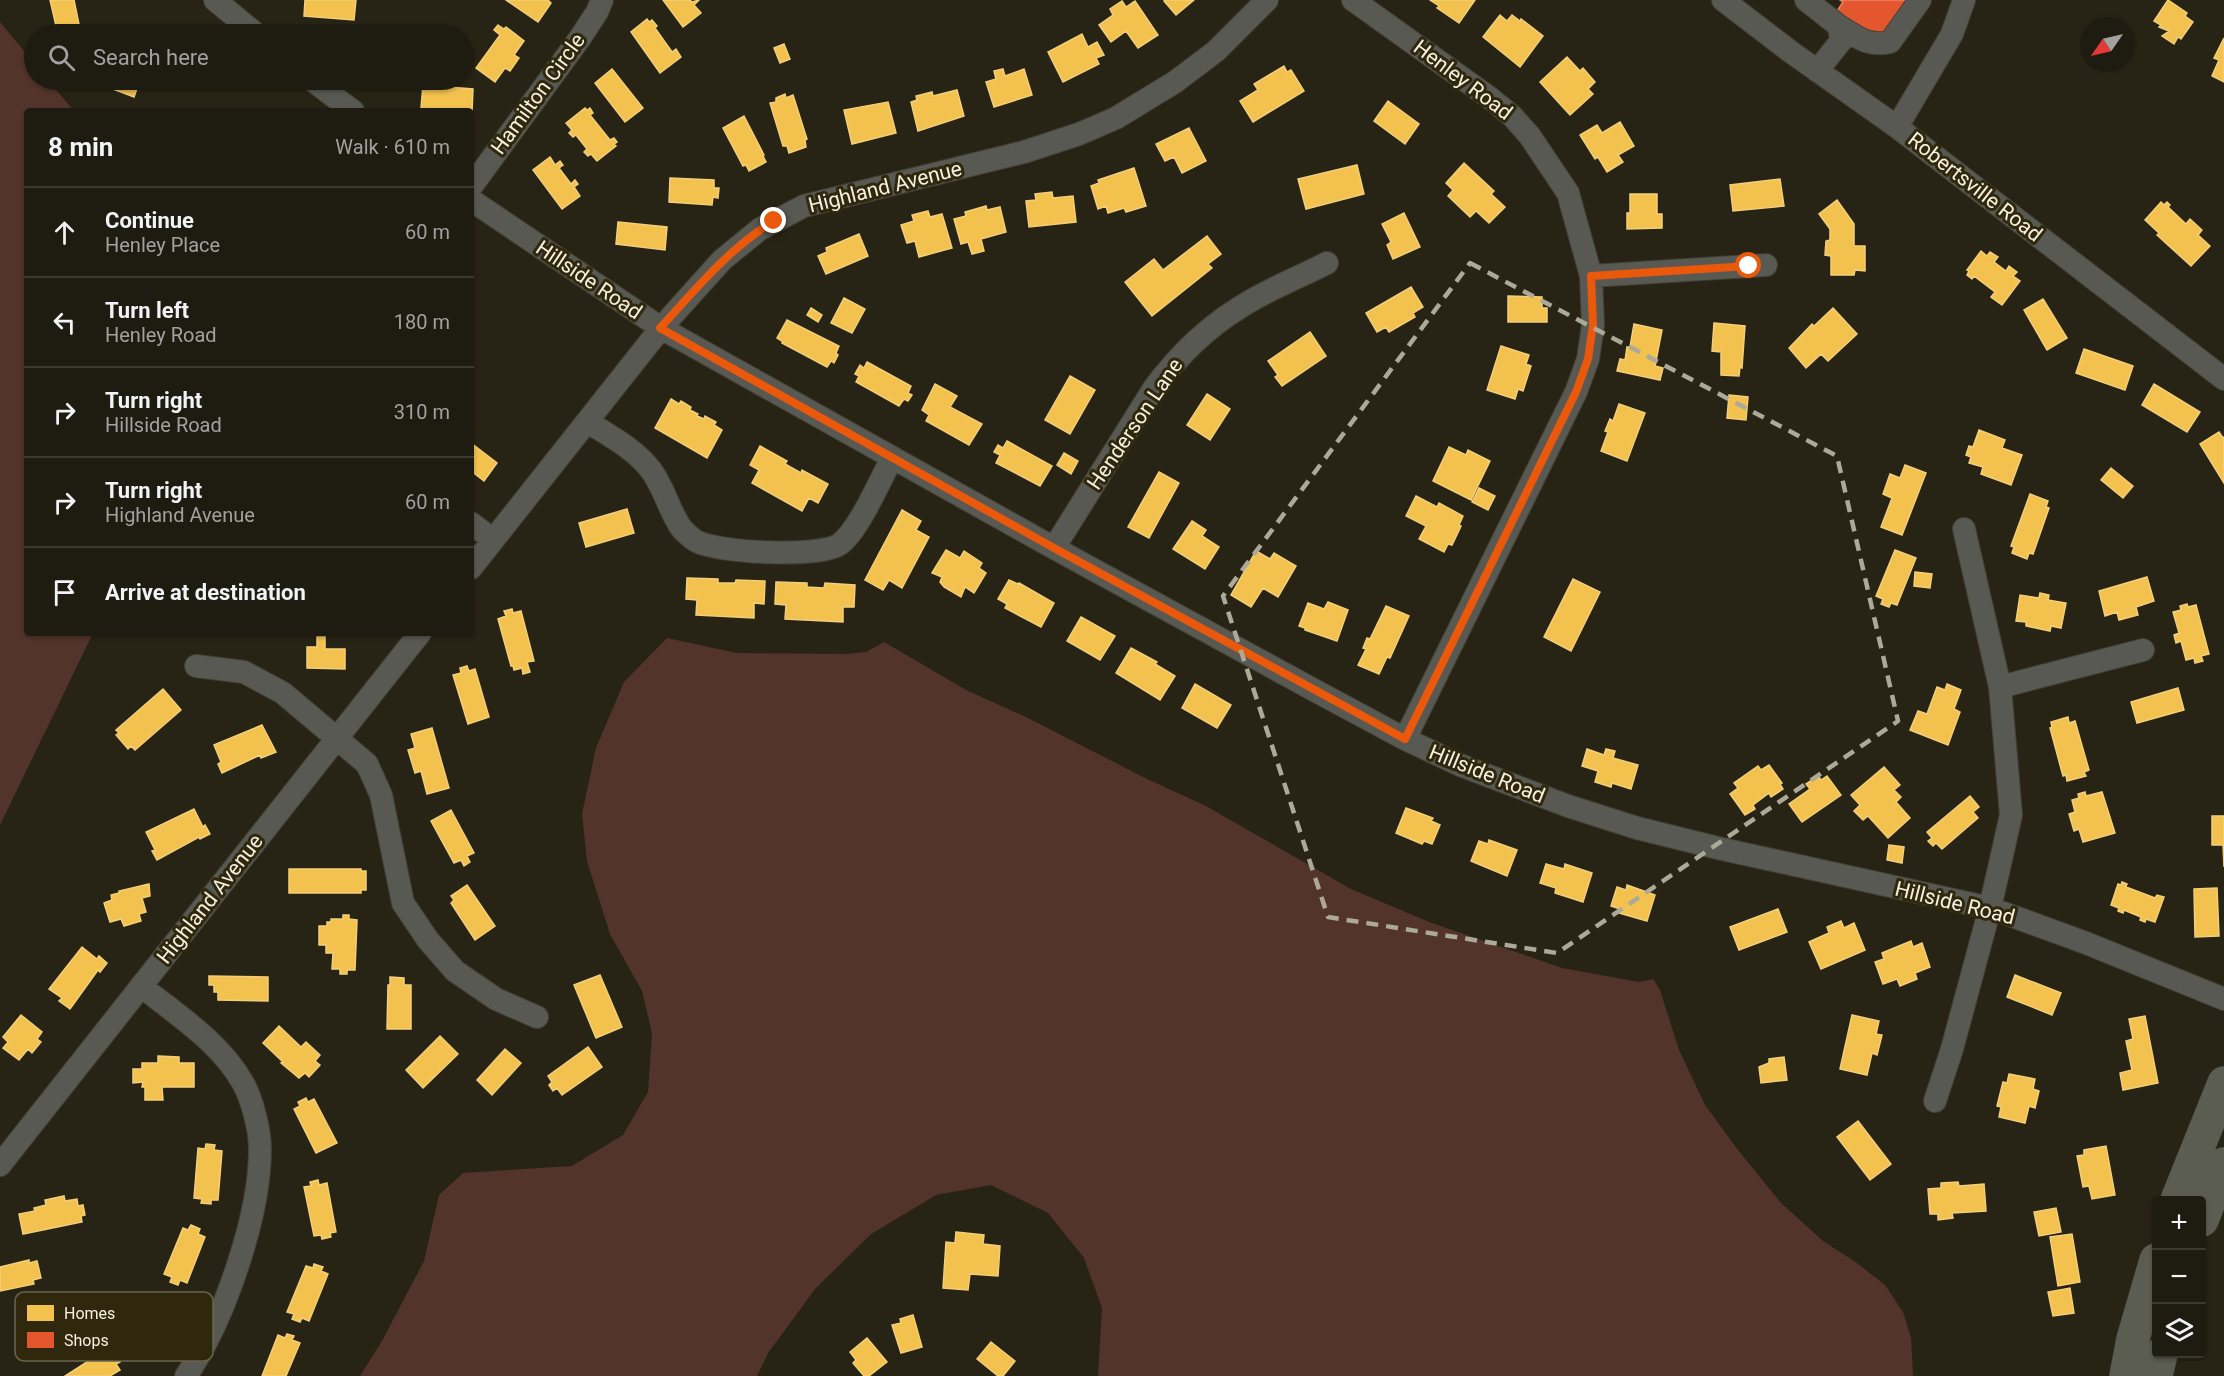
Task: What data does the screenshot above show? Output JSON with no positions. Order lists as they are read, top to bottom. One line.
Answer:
{"streets":{"street":["Henley Road","Hamilton Circle","Highland Avenue","Robertsville Road","Hillside Road","Henderson Lane"]},"crossings":[["Henley Road","Hillside Road"],["Highland Avenue","Hillside Road"],["Hillside Road","Henderson Lane"]],"legend":["Homes","Shops"],"north":"bottom left","page":{"search":"Search here","heading":["8 min","Walk · 610 m"],"list":[["Continue","Henley Place","60 m"],["Turn left","Henley Road","180 m"],["Turn right","Hillside Road","310 m"],["Turn right","Highland Avenue","60 m"],"Arrive at destination"],"map_buttons":["+","−"]}}
